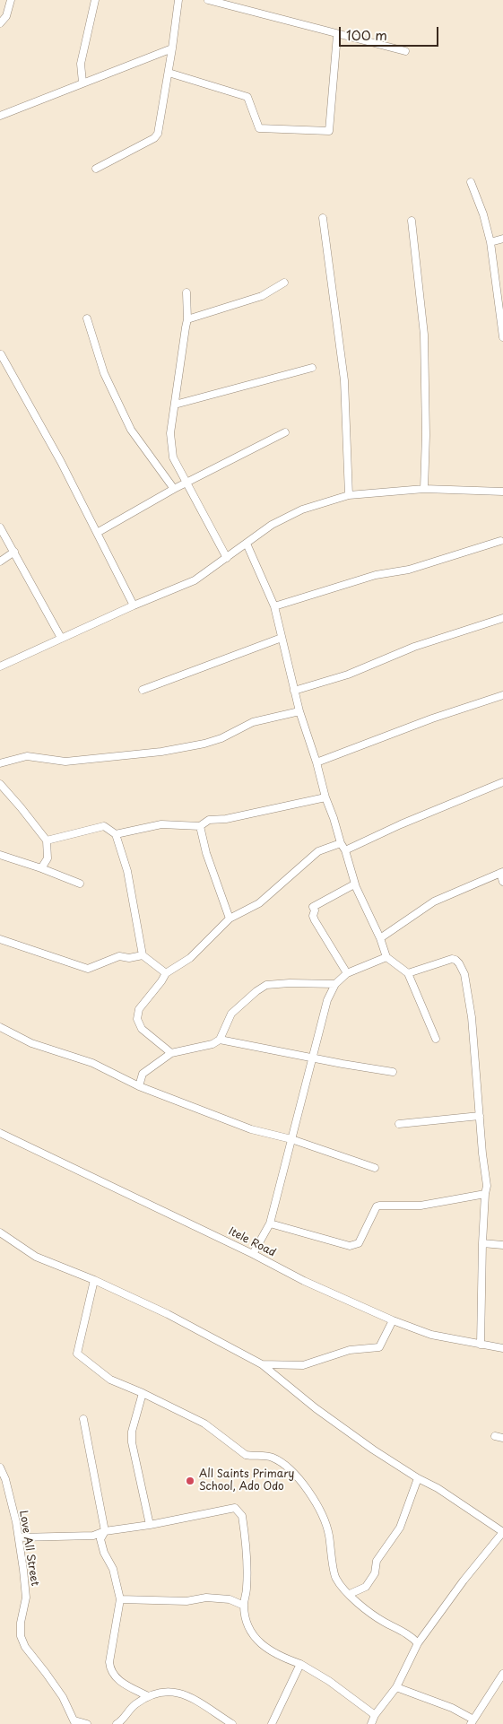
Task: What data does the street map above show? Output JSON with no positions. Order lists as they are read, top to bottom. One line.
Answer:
{"streets":{"street":["Itele Road","Love All Street"]},"places":["All Saints Primary School, Ado Odo"],"scale_bar":"100 m"}
